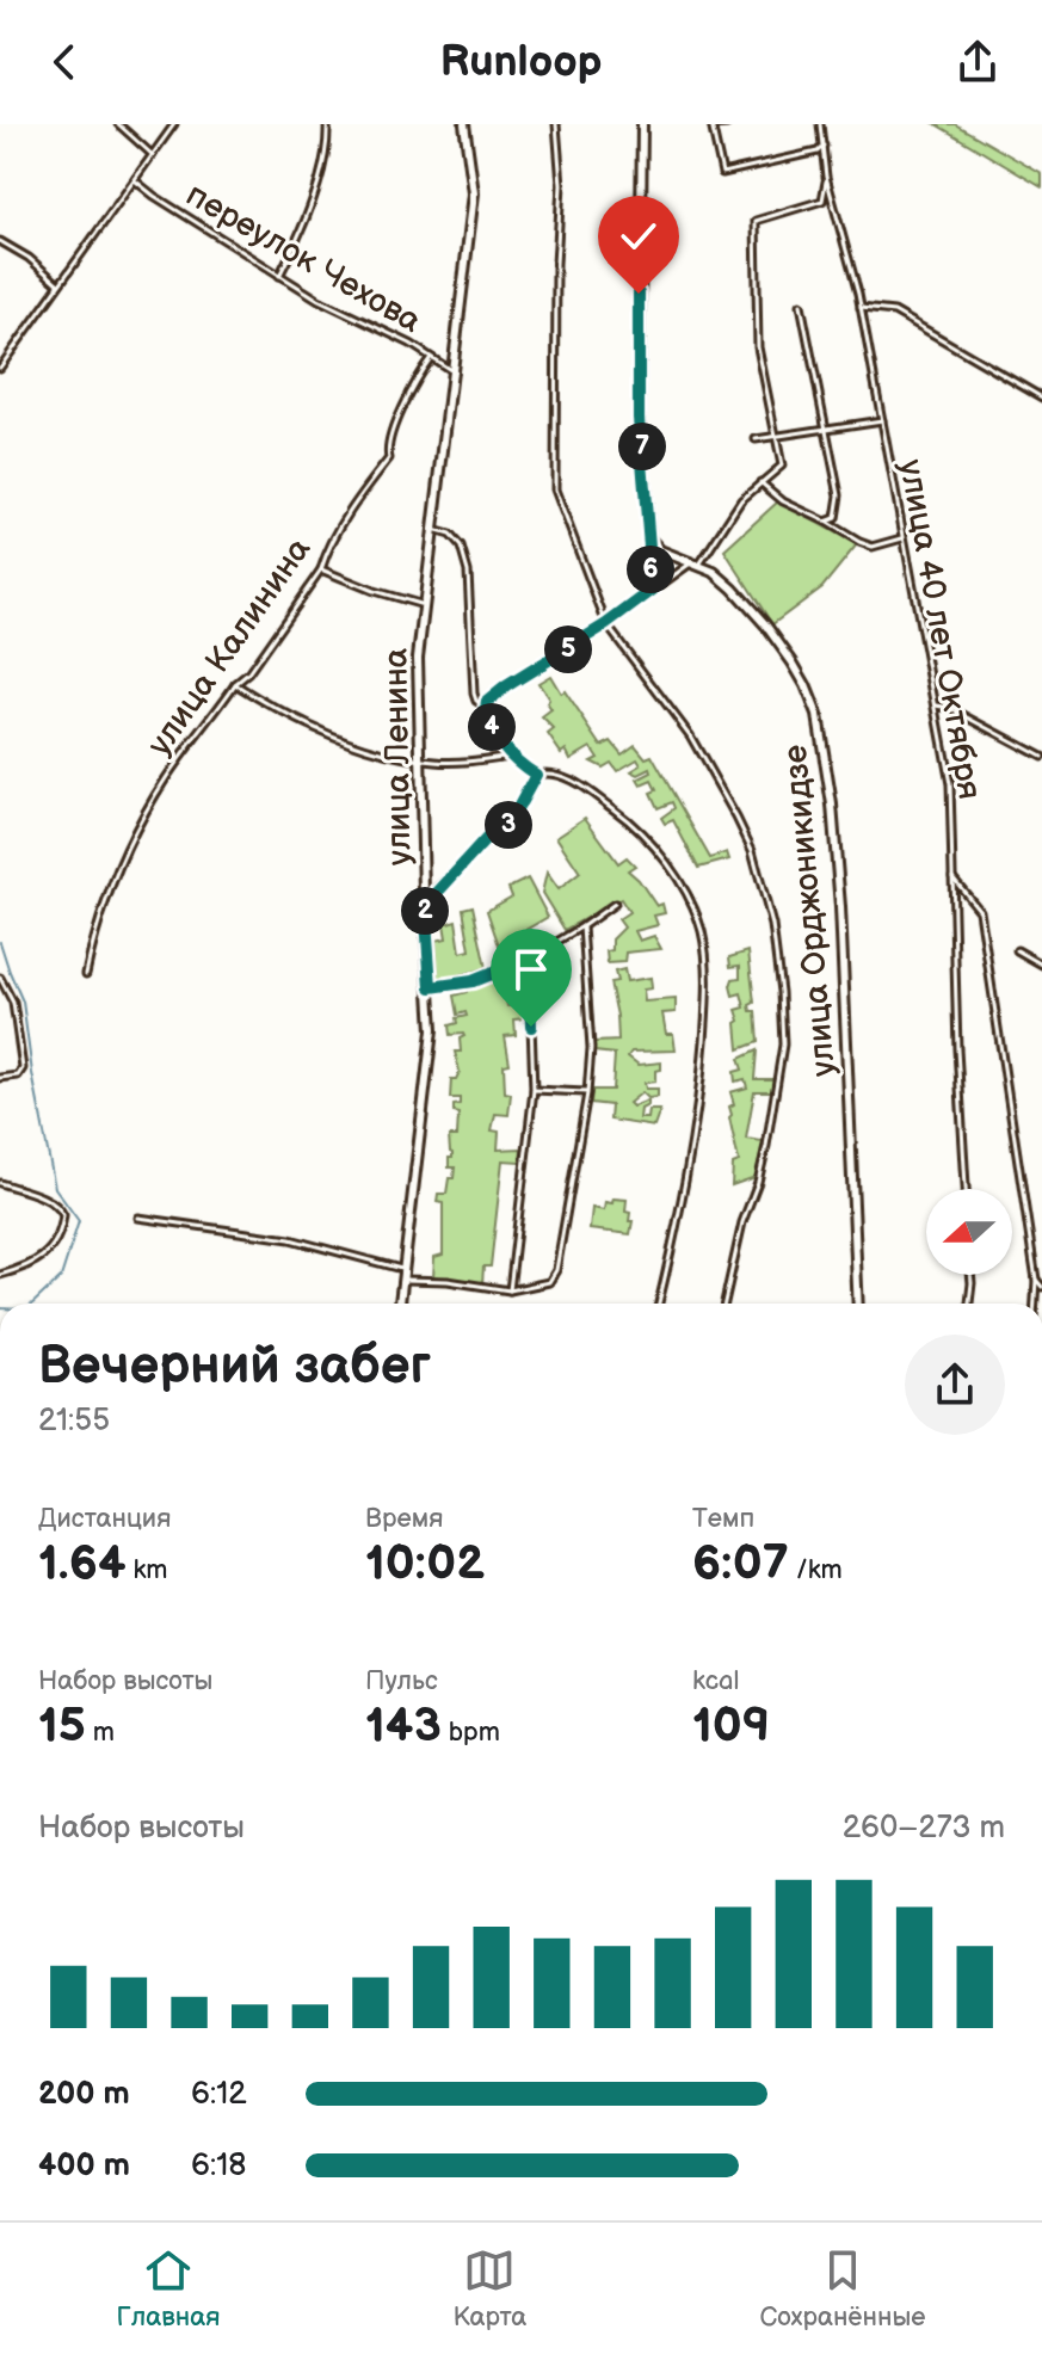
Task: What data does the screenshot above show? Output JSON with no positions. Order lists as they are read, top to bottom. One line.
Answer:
{"streets":{"main road":["улица Ленина","улица Орджоникидзе"],"street":["переулок Чехова","улица 40 лет Октября","улица Калинина"]},"crossings":[["переулок Чехова","улица Калинина"],["переулок Чехова","улица Ленина"]],"north":"left","page":{"header":"Runloop","pins":["7","6","5","4","3","2"],"heading":["Вечерний забег","21:55"],"stats":[["Дистанция","1.64 km"],["Время","10:02"],["Темп","6:07 /km"],["Набор высоты","15 m"],["Пульс","143 bpm"],["kcal","109"]],"chart":["Набор высоты","260–273 m"],"list":[{"name":"200 m","note":"6:12"},{"name":"400 m","note":"6:18"}],"tabs":["Главная","Карта","Сохранённые"]}}
